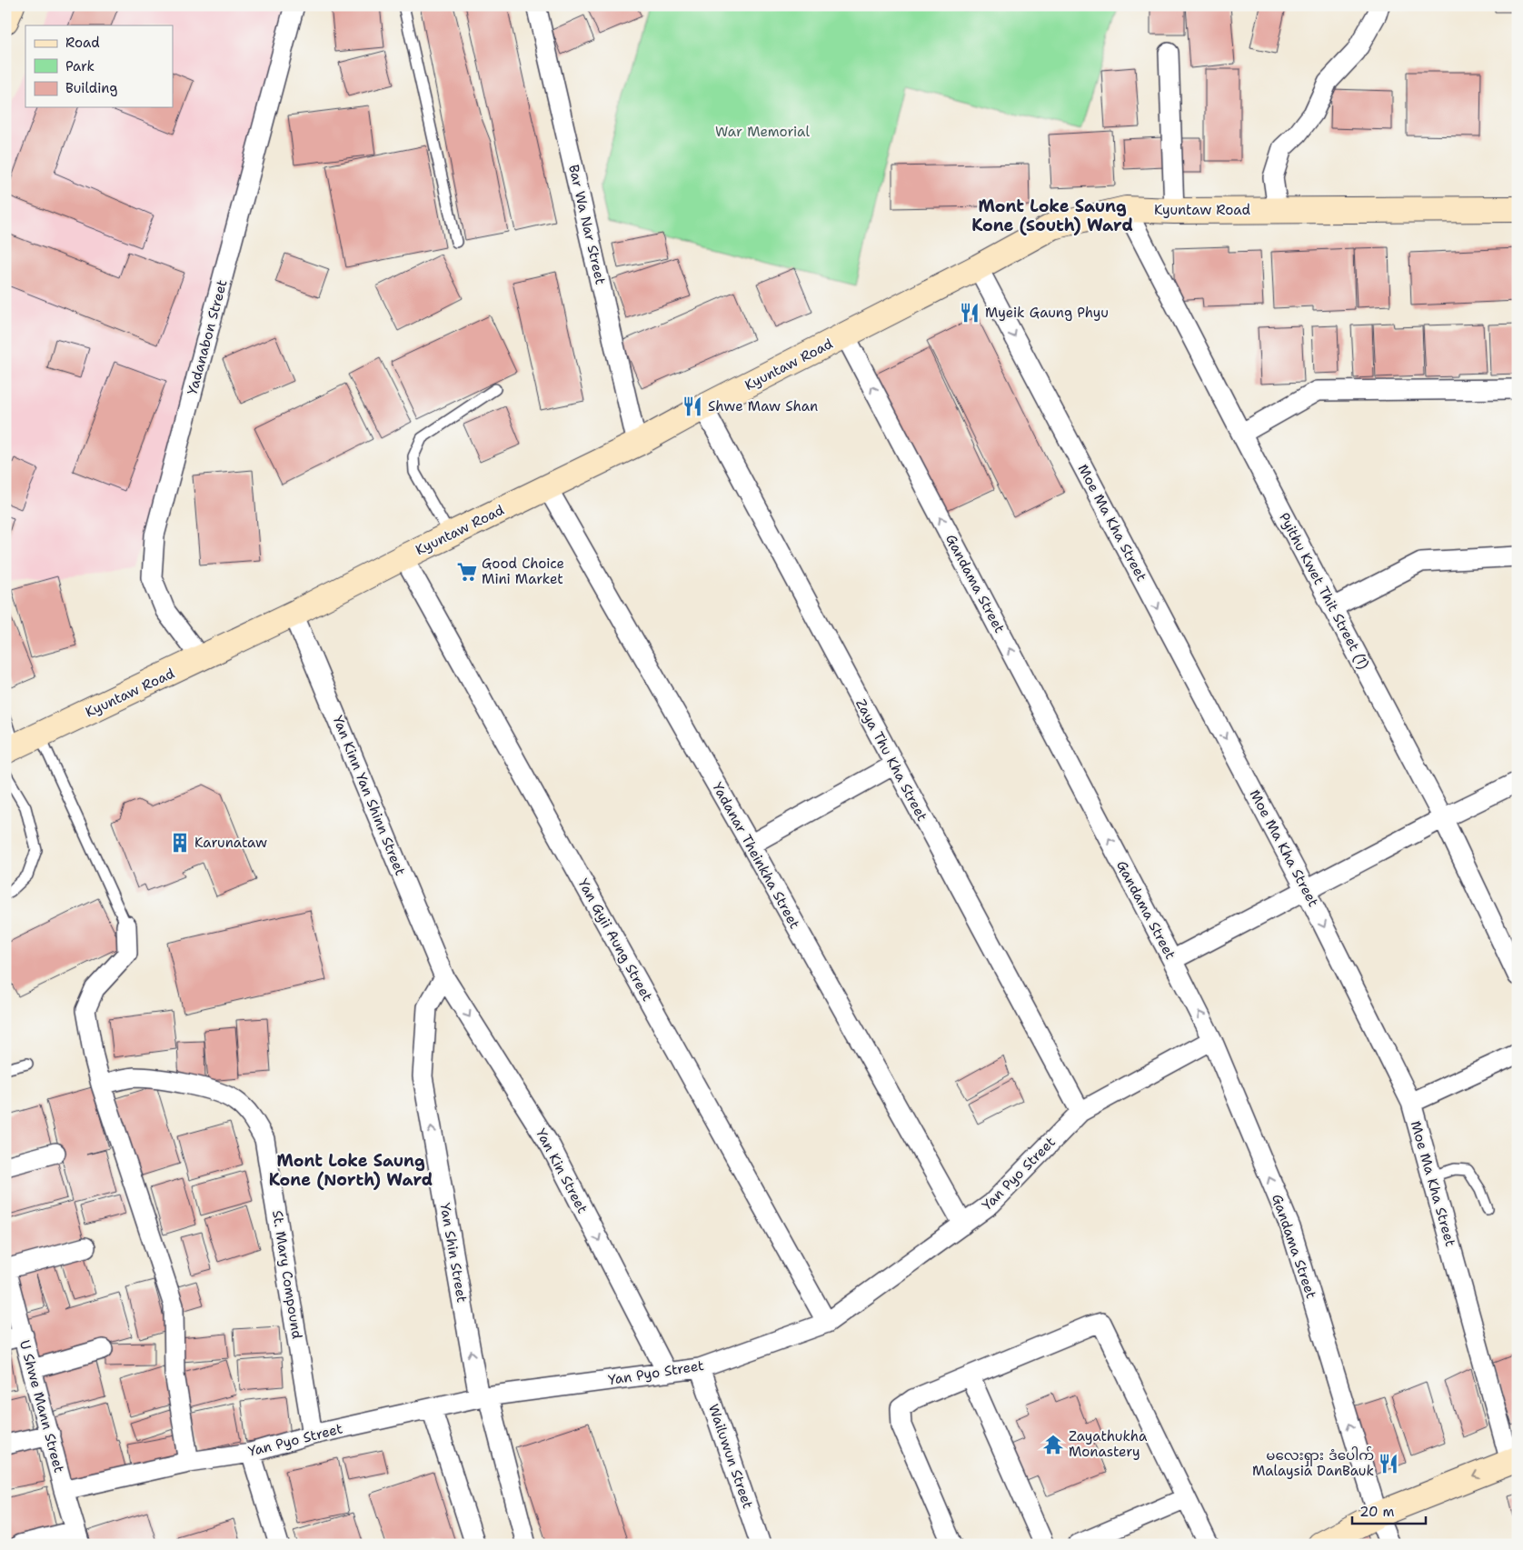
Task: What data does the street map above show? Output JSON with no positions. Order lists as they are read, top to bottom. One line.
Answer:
{"streets":{"street":["Kyuntaw Road","Bar Wa Nar Street","Yadanabon Street","Moe Ma Kha Street","Gandama Street","Pyithu Kwet Thit Street (1)","Zaya Thu Kha Street","Yan Kinn Yan Shinn Street","Yadanar Theinkha Street","Yan Gyii Aung Street","Yan Kin Street","Yan Pyo Street","Yan Shin Street","St. Mary Compound","U Shwe Mann Street","Wailuwun Street"]},"crossings":[["Kyuntaw Road","Bar Wa Nar Street"],["Kyuntaw Road","Yadanabon Street"],["Kyuntaw Road","Moe Ma Kha Street"],["Kyuntaw Road","Gandama Street"],["Kyuntaw Road","Pyithu Kwet Thit Street (1)"],["Kyuntaw Road","Zaya Thu Kha Street"],["Kyuntaw Road","Yan Kinn Yan Shinn Street"],["Kyuntaw Road","Yadanar Theinkha Street"],["Kyuntaw Road","Yan Gyii Aung Street"],["Gandama Street","Yan Pyo Street"],["Zaya Thu Kha Street","Yan Pyo Street"],["Yan Kinn Yan Shinn Street","Yan Kin Street"],["Yan Kinn Yan Shinn Street","Yan Shin Street"],["Yadanar Theinkha Street","Yan Pyo Street"],["Yan Gyii Aung Street","Yan Pyo Street"],["Yan Kin Street","Yan Pyo Street"],["Yan Kin Street","Yan Shin Street"],["Yan Pyo Street","Yan Shin Street"],["Yan Pyo Street","St. Mary Compound"],["Yan Pyo Street","U Shwe Mann Street"],["Yan Pyo Street","Wailuwun Street"]],"one_way":["Moe Ma Kha Street","Gandama Street","Yan Kin Street","Yan Shin Street"],"districts":["Mont Loke Saung Kone (South) Ward","Mont Loke Saung Kone (North) Ward"],"parks":["War Memorial"],"places":{"restaurant":["Myeik Gaung Phyu","Shwe Maw Shan","မလေးရှား ဒံပေါက် Malaysia DanBauk"],"supermarket":["Good Choice Mini Market"],"building":["Karunataw"],"temple":["Zayathukha Monastery"]},"legend":["Road","Park","Building"],"scale_bar":"20 m"}
